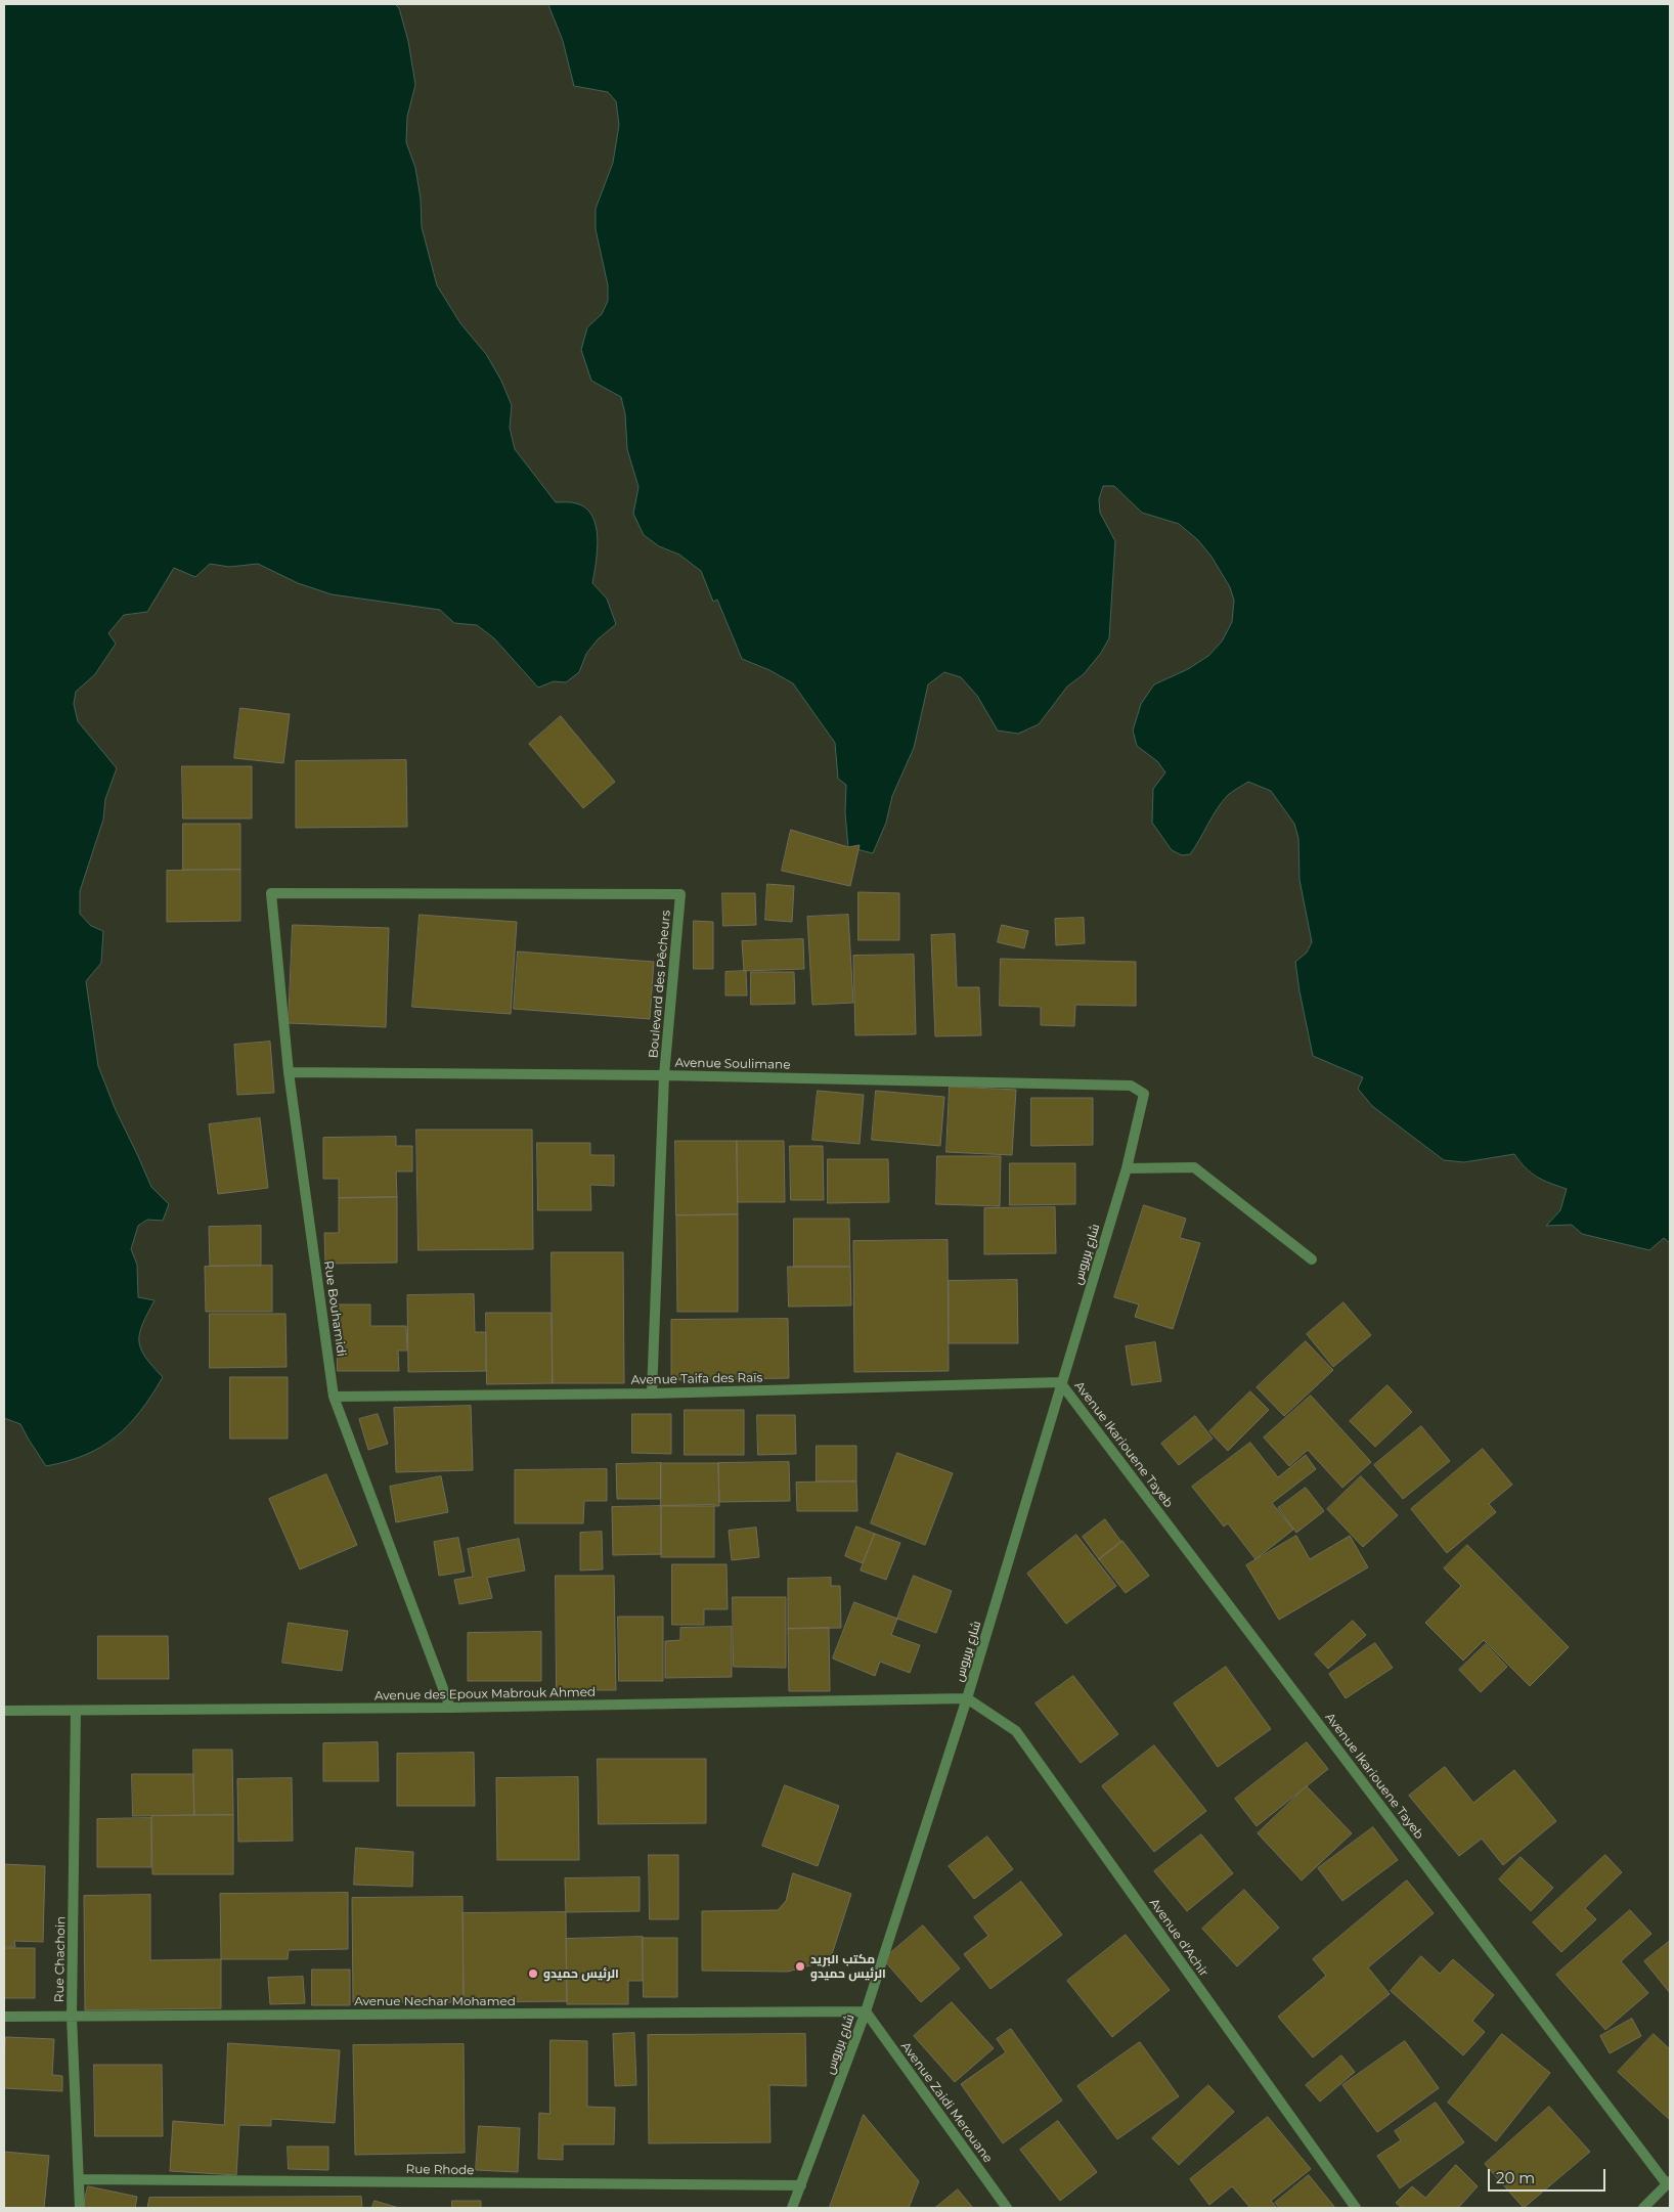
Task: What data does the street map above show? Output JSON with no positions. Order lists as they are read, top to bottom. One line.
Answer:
{"streets":{"street":["Boulevard des Pêcheurs","Avenue Soulimane","شارع بربروس","Rue Bouhamidi","Avenue Taifa des Raïs","Avenue Ikariouene Tayeb","Avenue des Epoux Mabrouk Ahmed","Avenue d'Achir","Rue Chachoin","Avenue Nechar Mohamed","Avenue Zaidi Merouane","Rue Rhode"]},"crossings":[["Boulevard des Pêcheurs","Avenue Soulimane"],["Boulevard des Pêcheurs","Rue Bouhamidi"],["Boulevard des Pêcheurs","Avenue Taifa des Raïs"],["Avenue Soulimane","شارع بربروس"],["Avenue Soulimane","Rue Bouhamidi"],["شارع بربروس","Avenue Taifa des Raïs"],["شارع بربروس","Avenue Ikariouene Tayeb"],["شارع بربروس","Avenue des Epoux Mabrouk Ahmed"],["شارع بربروس","Avenue d'Achir"],["شارع بربروس","Avenue Nechar Mohamed"],["شارع بربروس","Avenue Zaidi Merouane"],["شارع بربروس","Rue Rhode"],["Rue Bouhamidi","Avenue Taifa des Raïs"],["Rue Bouhamidi","Avenue des Epoux Mabrouk Ahmed"],["Avenue Taifa des Raïs","Avenue Ikariouene Tayeb"],["Avenue des Epoux Mabrouk Ahmed","Avenue d'Achir"],["Avenue des Epoux Mabrouk Ahmed","Rue Chachoin"],["Rue Chachoin","Avenue Nechar Mohamed"],["Rue Chachoin","Rue Rhode"],["Avenue Nechar Mohamed","Avenue Zaidi Merouane"]],"places":["مكتب البريد الرئيس حميدو","الرئيس حميدو"],"scale_bar":"20 m"}
